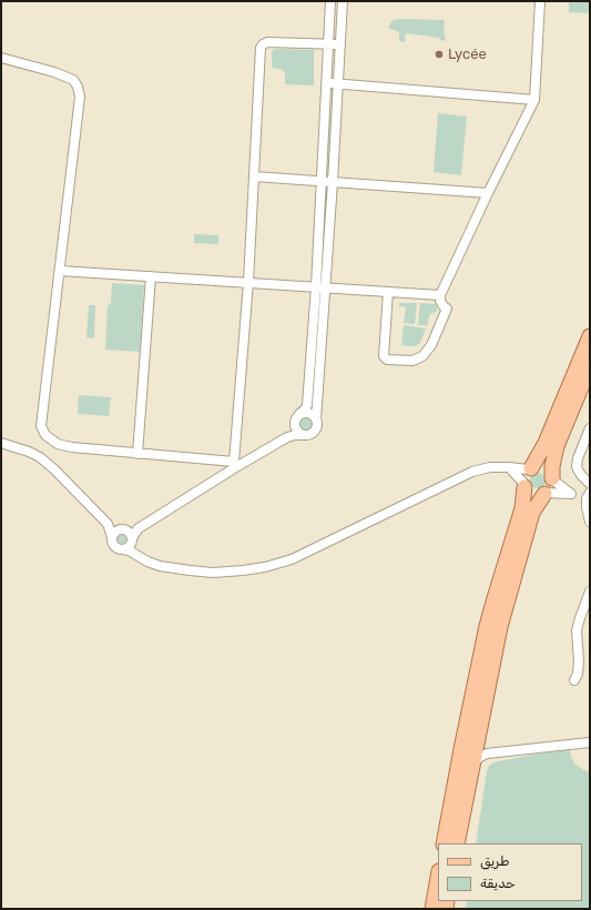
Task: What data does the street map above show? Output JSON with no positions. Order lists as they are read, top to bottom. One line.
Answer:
{"places":["Lycée"],"legend":["طريق","حديقة"]}
